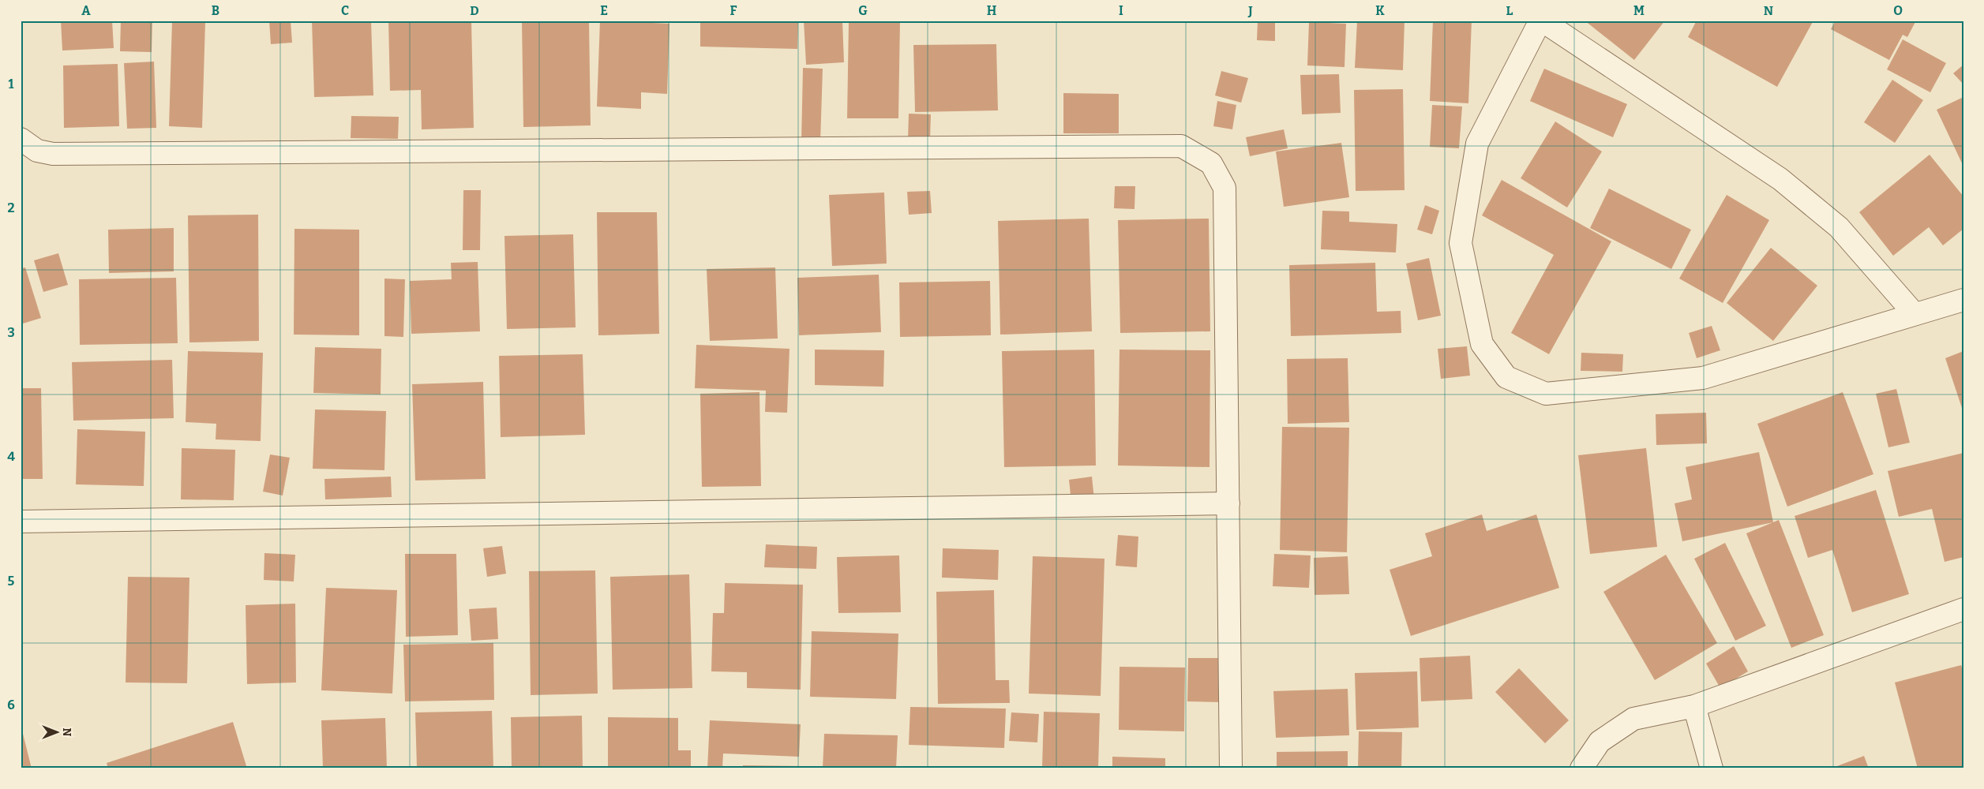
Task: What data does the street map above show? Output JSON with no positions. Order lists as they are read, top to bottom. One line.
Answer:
{"north":"right","grid":{"columns":["A","B","C","D","E","F","G","H","I","J","K","L","M","N","O"],"rows":["1","2","3","4","5","6"]}}
